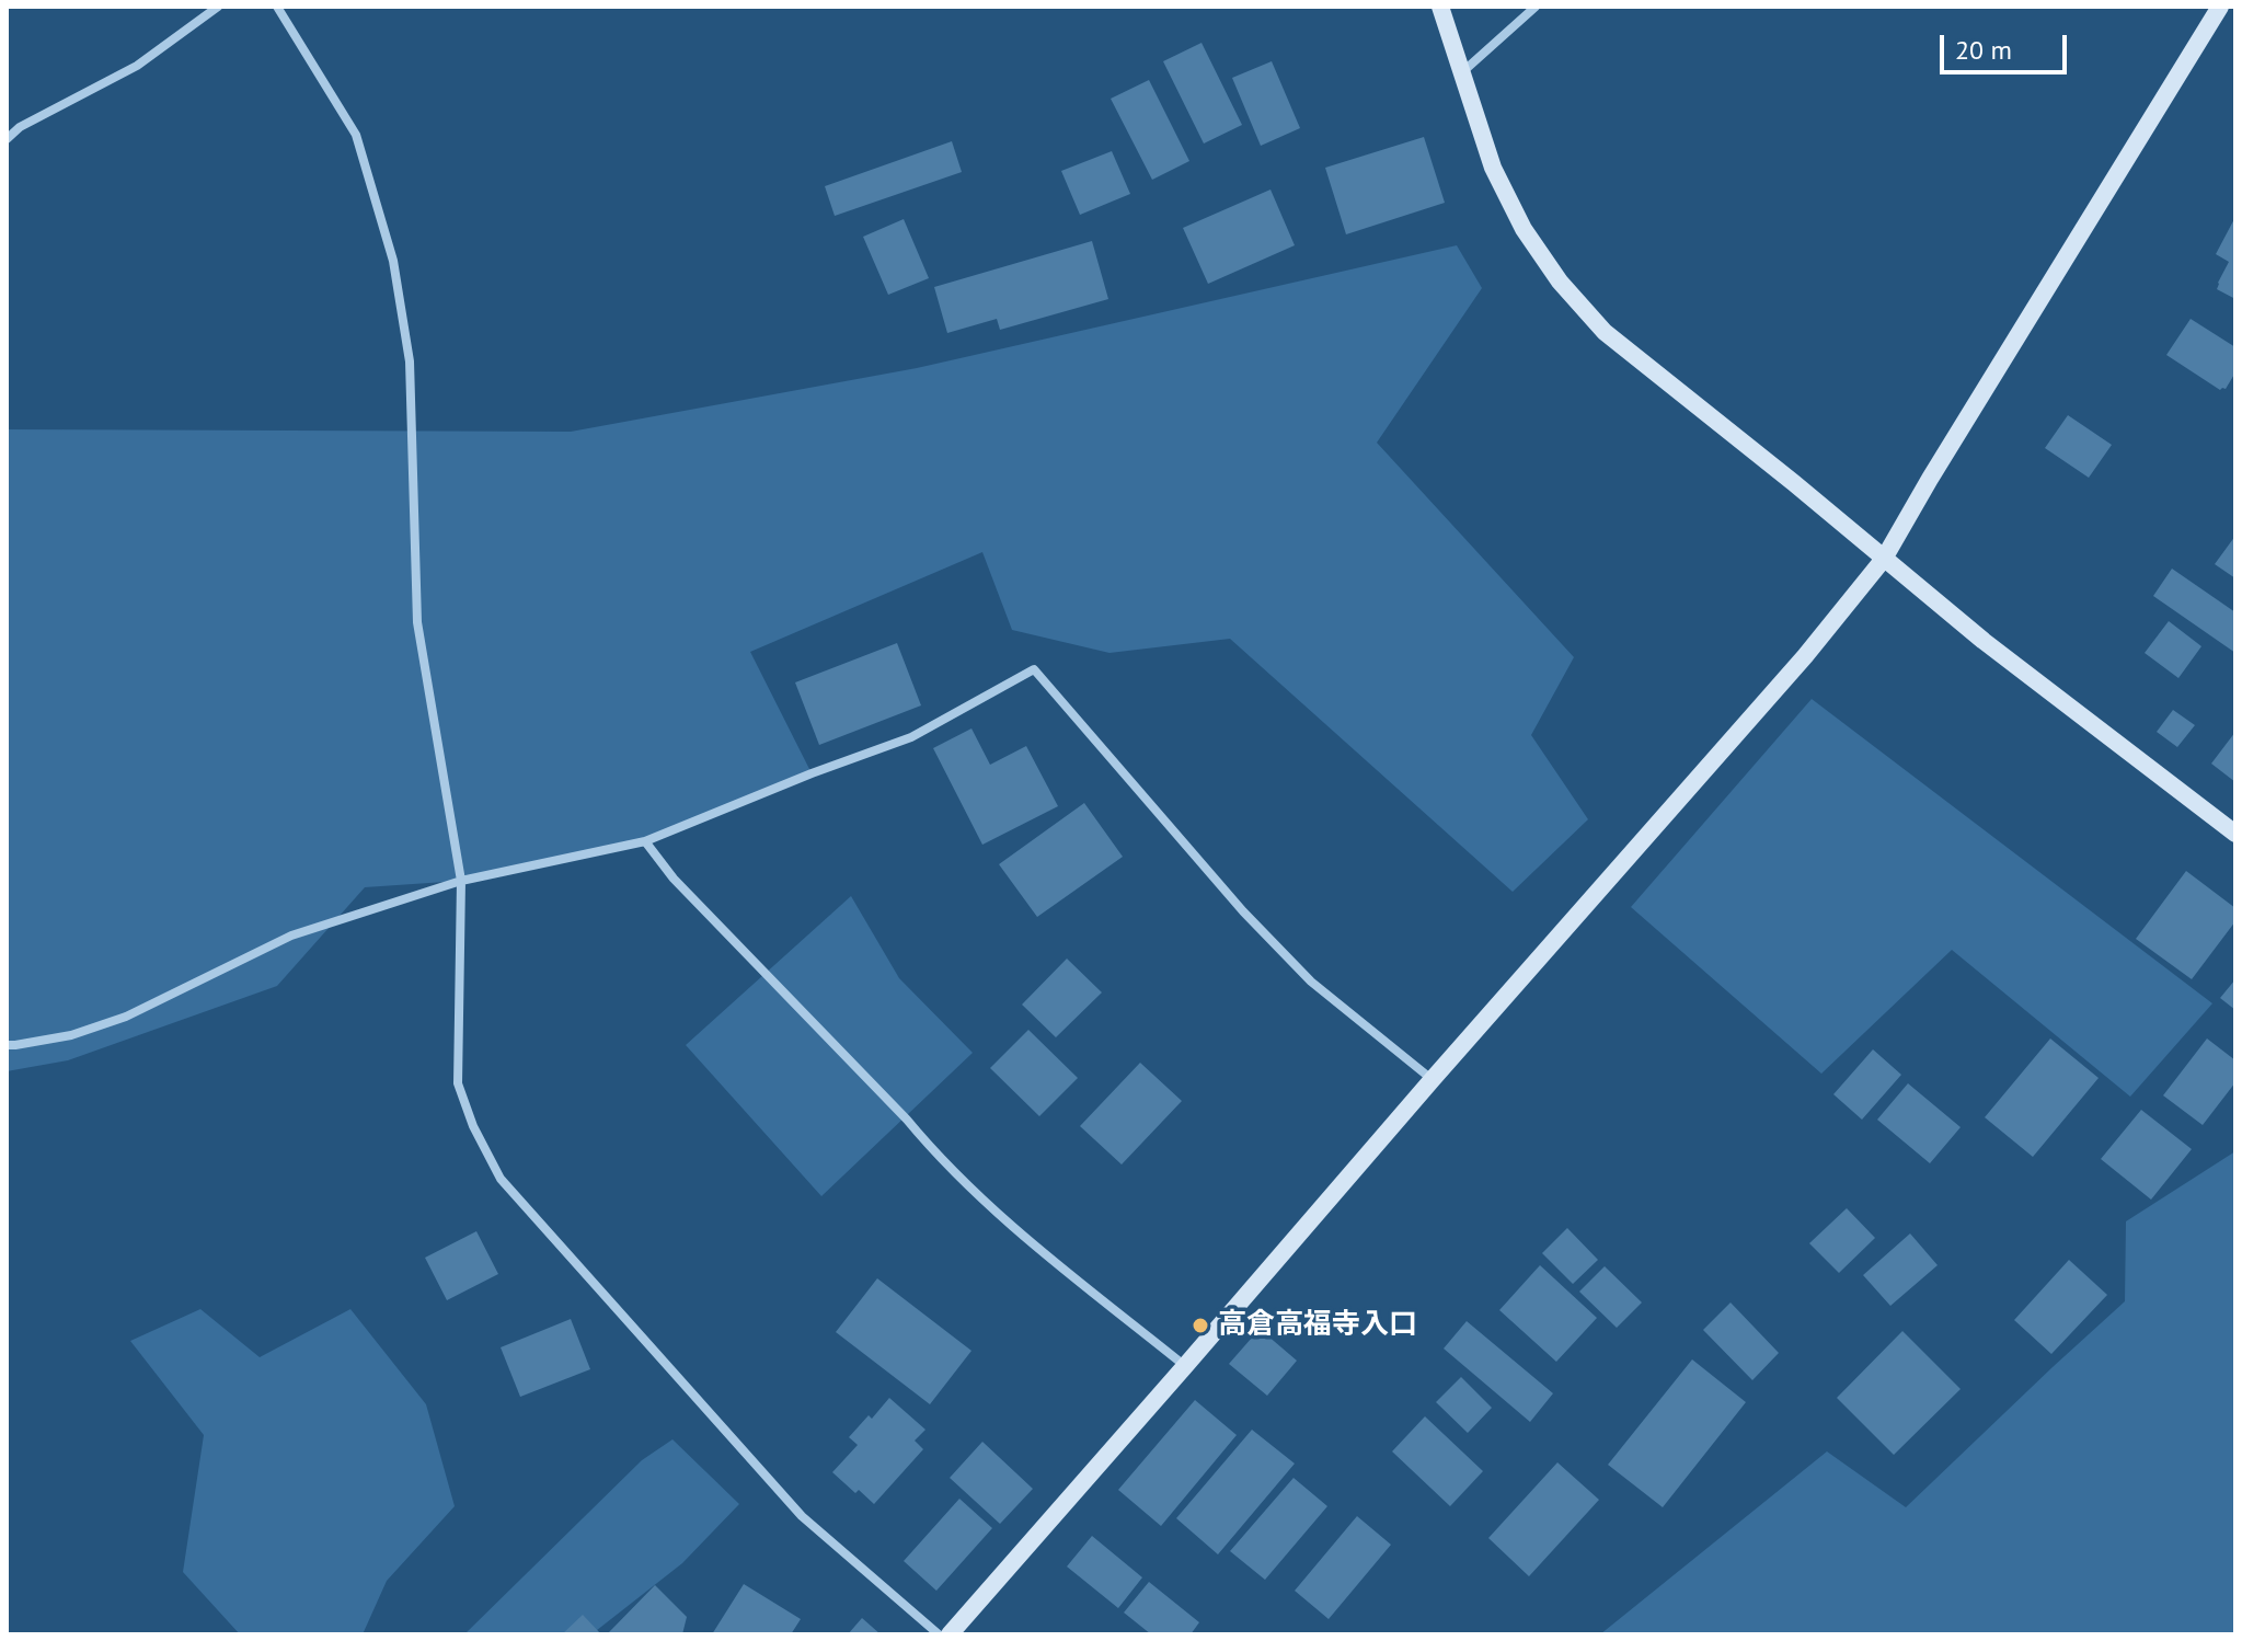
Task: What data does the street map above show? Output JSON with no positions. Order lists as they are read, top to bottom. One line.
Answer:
{"places":["高倉高福寺入口"],"scale_bar":"20 m"}
